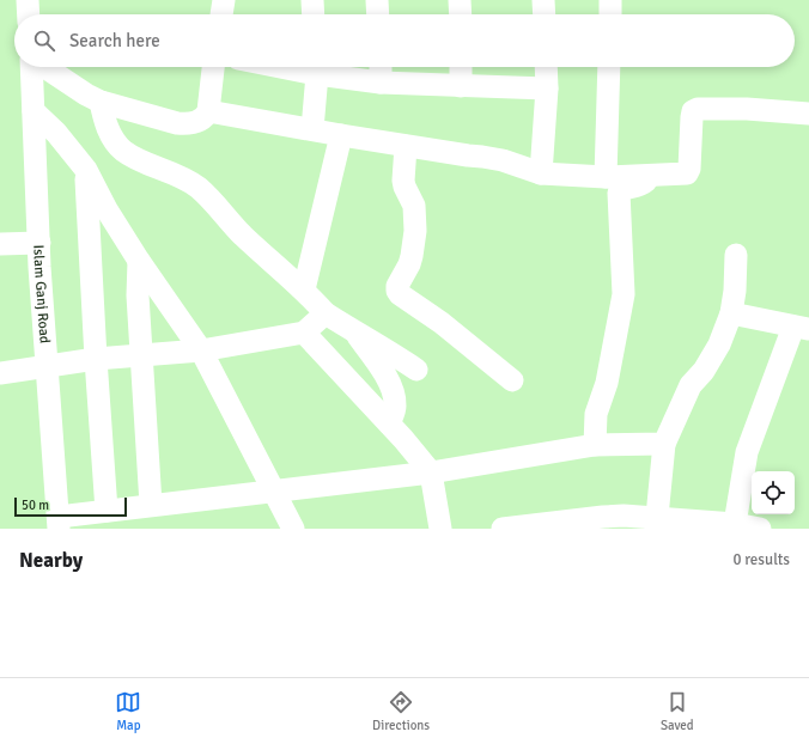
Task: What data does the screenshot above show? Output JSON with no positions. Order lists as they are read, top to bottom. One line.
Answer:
{"streets":{"street":["Islam Ganj Road"]},"scale_bar":"50 m","page":{"search":"Search here","scale":"50 m","heading":["Nearby","0 results"],"nav":["Map","Directions","Saved"]}}
